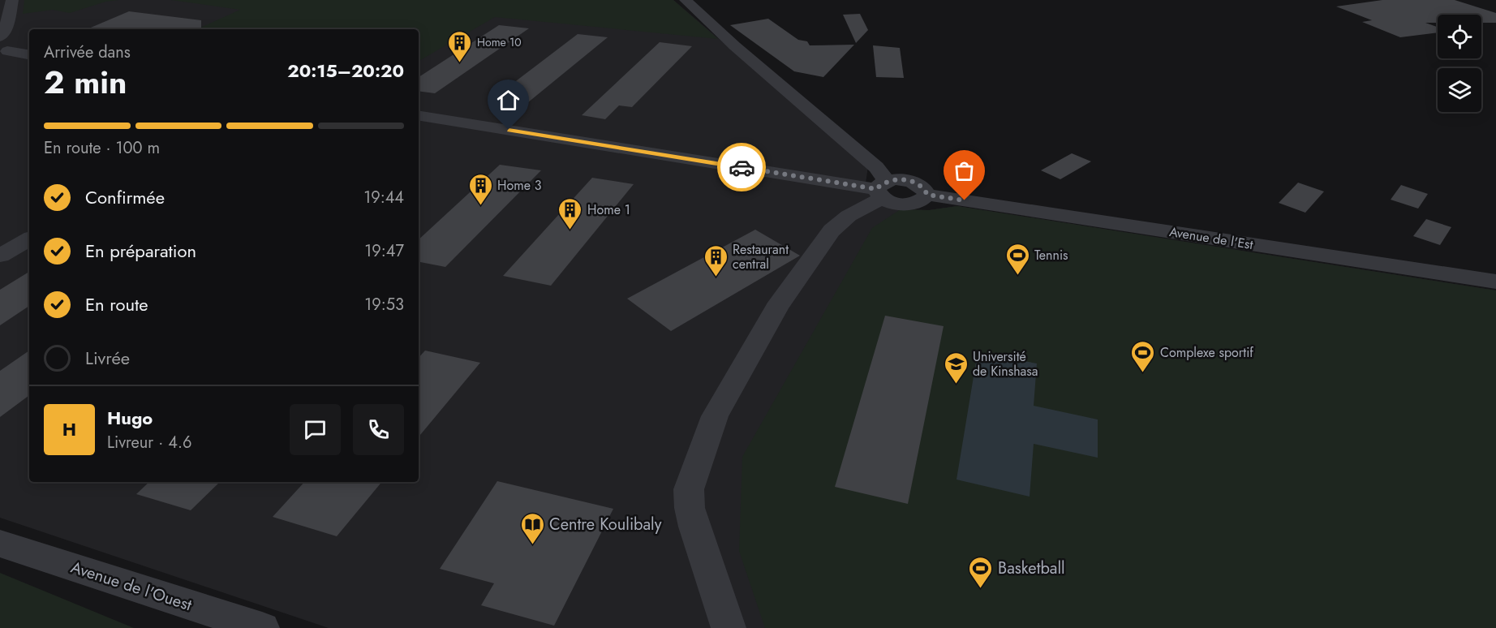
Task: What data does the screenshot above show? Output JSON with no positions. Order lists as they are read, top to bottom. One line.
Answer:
{"streets":{"street":["Avenue de l'Est","Avenue de l'Ouest"]},"places":{"building":["Home 10","Home 3","Home 1","Restaurant central"],"sports":["Tennis","Complexe sportif","Basketball"],"school or university":["Université de Kinshasa"],"library":["Centre Koulibaly"]},"page":{"heading":["2 min","Arrivée dans","20:15–20:20"],"panel":["Hugo","Livreur · 4.6"],"bar":"En route · 100 m","list":[["Confirmée","19:44"],["En préparation","19:47"],["En route","19:53"],"Livrée"],"round":"H"}}
